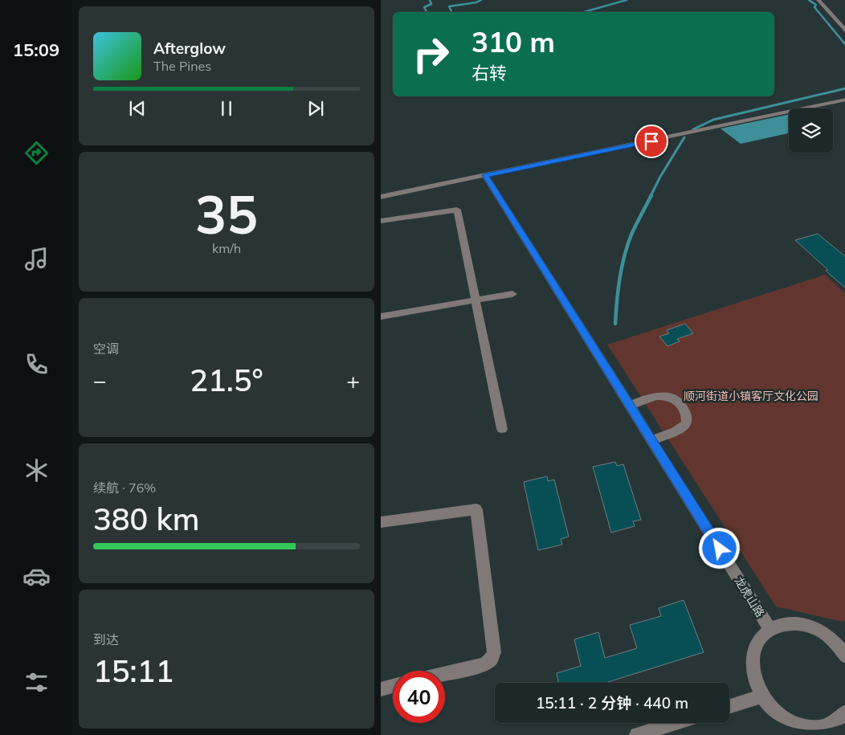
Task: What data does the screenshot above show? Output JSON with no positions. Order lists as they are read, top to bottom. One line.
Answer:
{"streets":{"street":["龙虎山路"]},"parks":["顺河街道小镇客厅文化公园"],"page":{"tabs":"15:09","turn":["310 m","右转"],"song":["Afterglow","The Pines"],"tile":[["35","km/h"],"空调",["续航 · 76%","380 km"],["到达","15:11"]],"heat":["−","21.5°","+"],"limit":"40","trip":"15:11 · 2 分钟 · 440 m"}}
